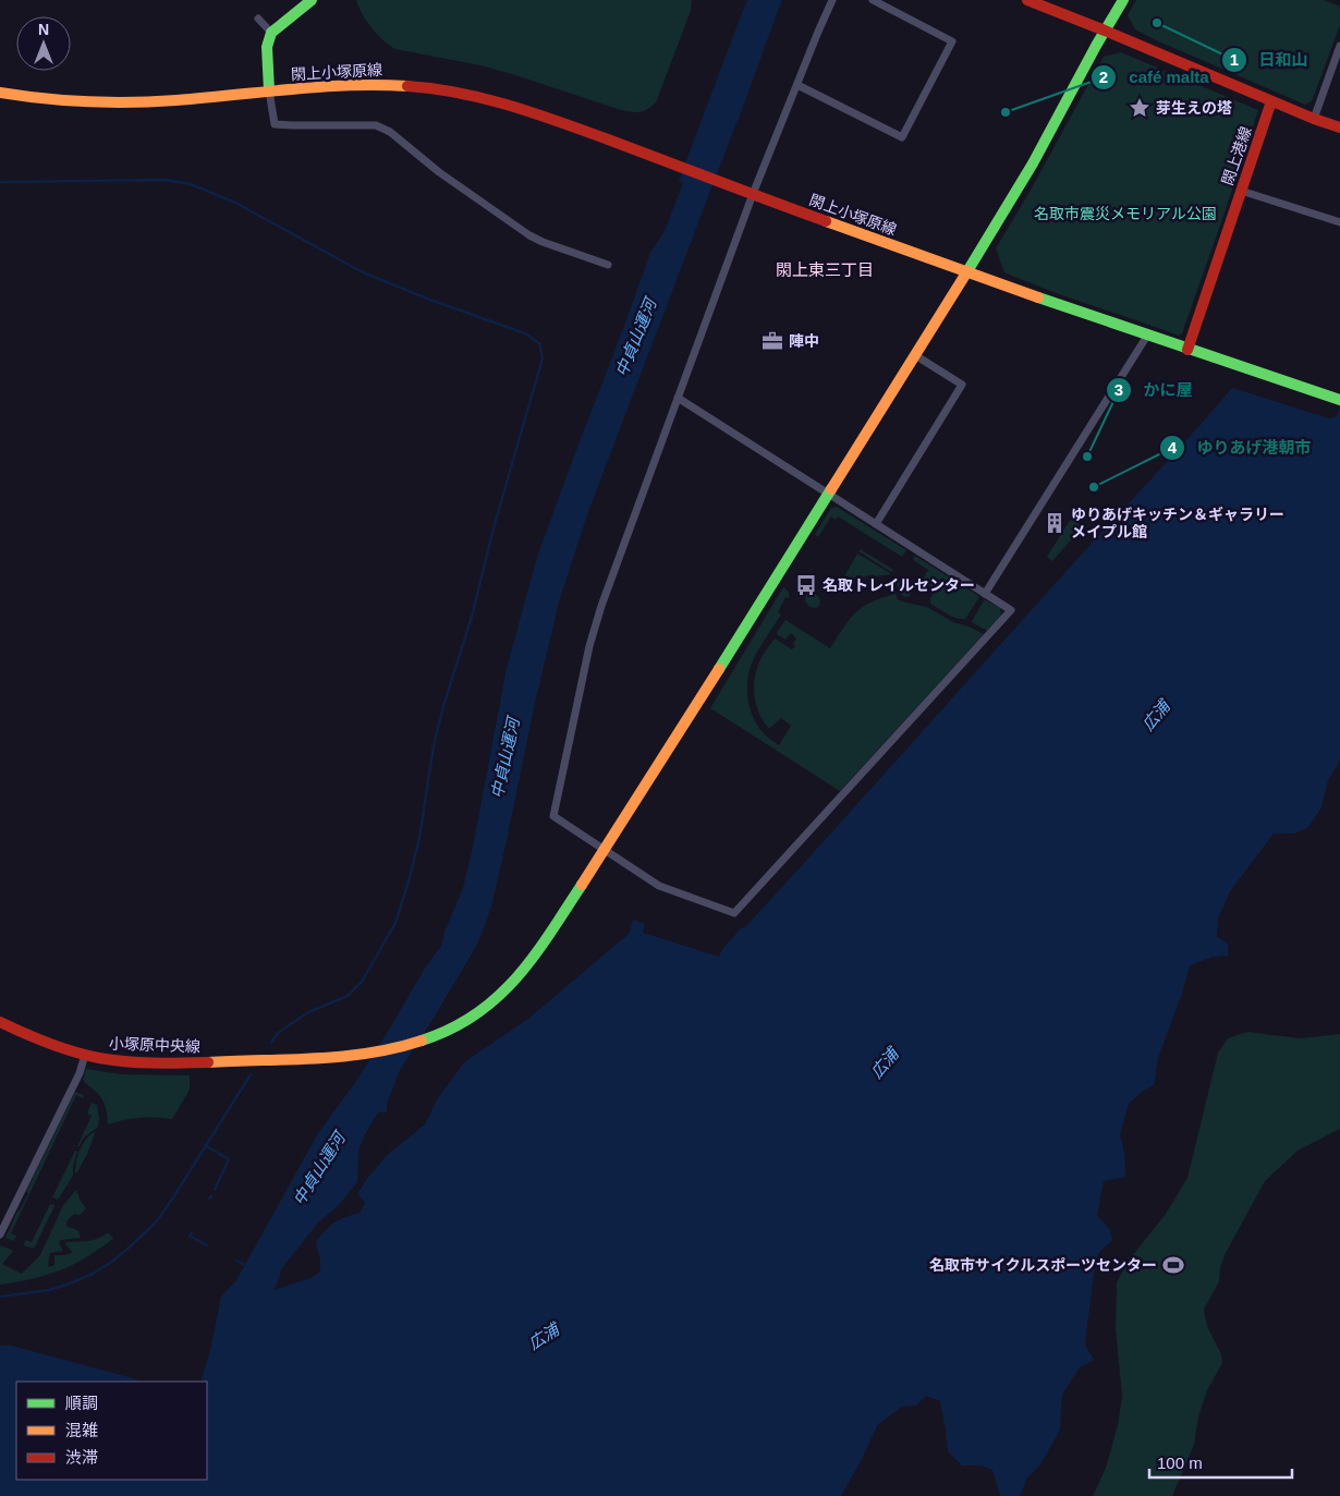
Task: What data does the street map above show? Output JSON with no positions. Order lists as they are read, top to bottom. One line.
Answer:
{"streets":{"street":["閖上小塚原線","閖上港線","小塚原中央線"]},"crossings":[["閖上小塚原線","閖上港線"]],"districts":["閖上東三丁目"],"water":["中貞山運河","広浦"],"parks":["名取市震災メモリアル公園"],"places":{"other":["日和山","café malta","かに屋","ゆりあげ港朝市"],"place":["芽生えの塔"],"office":["陣中"],"building":["ゆりあげキッチン＆ギャラリー メイプル館"],"bus stop":["名取トレイルセンター"],"sports":["名取市サイクルスポーツセンター"]},"legend":["順調","混雑","渋滞"],"scale_bar":"100 m","north":"top"}
